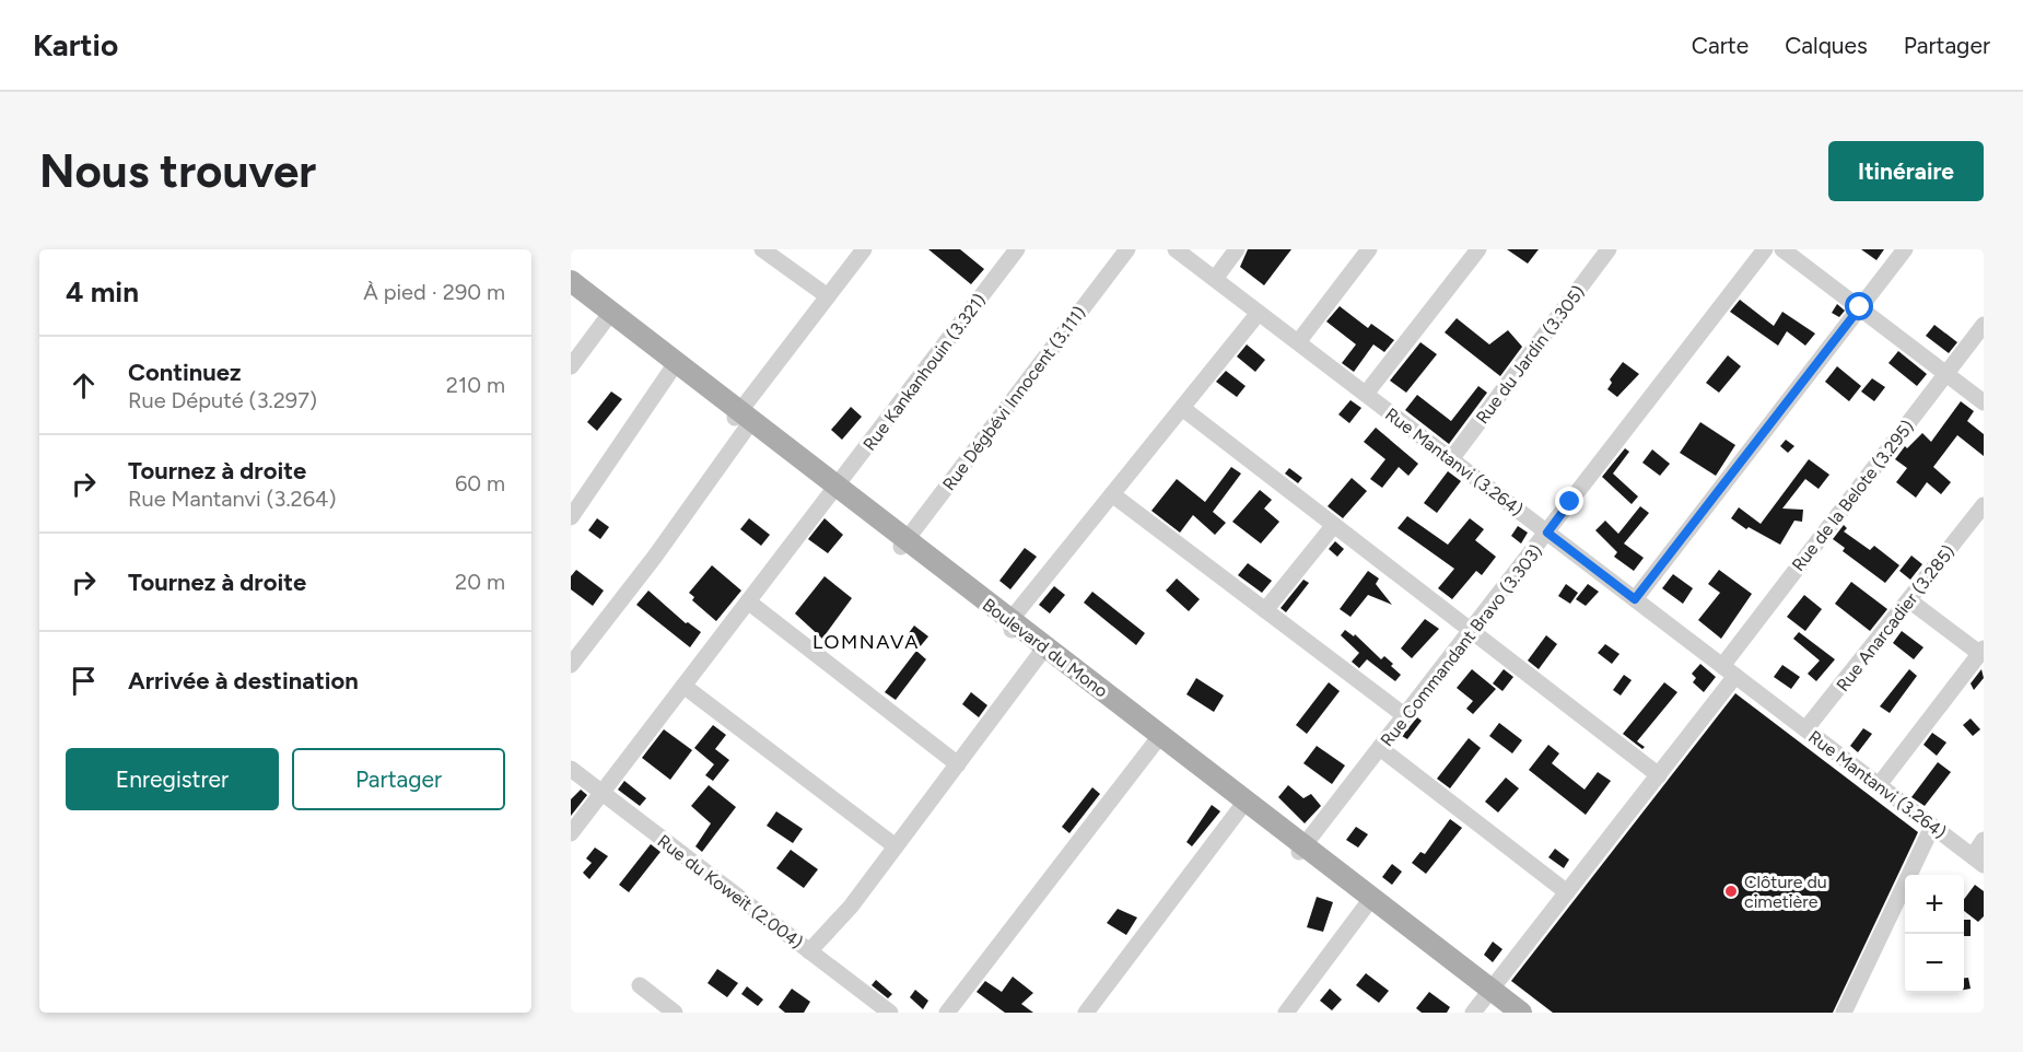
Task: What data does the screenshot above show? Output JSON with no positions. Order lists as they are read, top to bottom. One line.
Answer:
{"streets":{"main road":["Boulevard du Mono"],"street":["Rue du Jardin (3.305)","Rue Kankanhouin (3.321)","Rue Dégbévi Innocent (3.111)","Rue Mantanvi (3.264)","Rue de la Belote (3.295)","Rue Anarcadier (3.285)","Rue Commandant Bravo (3.303)","Rue du Koweït (2.004)"]},"crossings":[["Rue du Jardin (3.305)","Rue Mantanvi (3.264)"],["Rue Kankanhouin (3.321)","Boulevard du Mono"],["Rue Kankanhouin (3.321)","Rue du Koweït (2.004)"],["Rue Dégbévi Innocent (3.111)","Boulevard du Mono"],["Rue Mantanvi (3.264)","Rue de la Belote (3.295)"],["Rue Mantanvi (3.264)","Rue Anarcadier (3.285)"],["Rue Mantanvi (3.264)","Rue Commandant Bravo (3.303)"],["Rue de la Belote (3.295)","Boulevard du Mono"],["Rue Commandant Bravo (3.303)","Boulevard du Mono"]],"districts":["LOMNAVA"],"places":["Clôture du cimetière"],"page":{"header":"Kartio","nav":["Carte","Calques","Partager"],"buttons":["Itinéraire",["Enregistrer","Partager"]],"title":"Nous trouver","heading":["4 min","À pied · 290 m"],"list":[["Continuez","Rue Député (3.297)","210 m"],["Tournez à droite","Rue Mantanvi (3.264)","60 m"],["Tournez à droite","20 m"],"Arrivée à destination"],"map_buttons":["+","−"]}}
